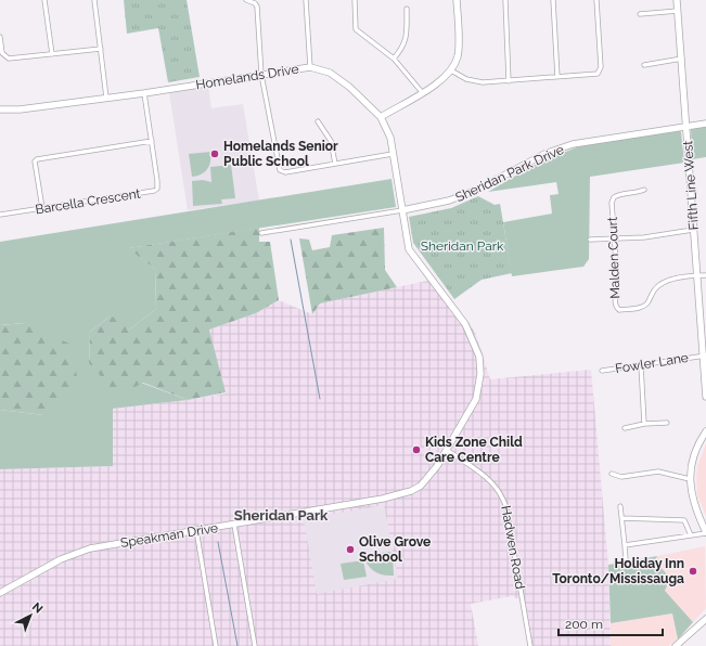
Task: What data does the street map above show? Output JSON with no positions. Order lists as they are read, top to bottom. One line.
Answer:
{"streets":{"street":["Homelands Drive","Sheridan Park Drive","Fifth Line West","Barcella Crescent","Malden Court","Fowler Lane","Speakman Drive","Hadwen Road"]},"crossings":[["Homelands Drive","Sheridan Park Drive"],["Homelands Drive","Barcella Crescent"],["Homelands Drive","Speakman Drive"],["Sheridan Park Drive","Fifth Line West"],["Sheridan Park Drive","Speakman Drive"],["Fifth Line West","Malden Court"],["Fifth Line West","Fowler Lane"],["Speakman Drive","Hadwen Road"]],"districts":["Sheridan Park"],"parks":["Sheridan Park"],"places":["Homelands Senior Public School","Kids Zone Child Care Centre","Olive Grove School","Holiday Inn Toronto/Mississauga"],"scale_bar":"200 m","north":"top right"}
